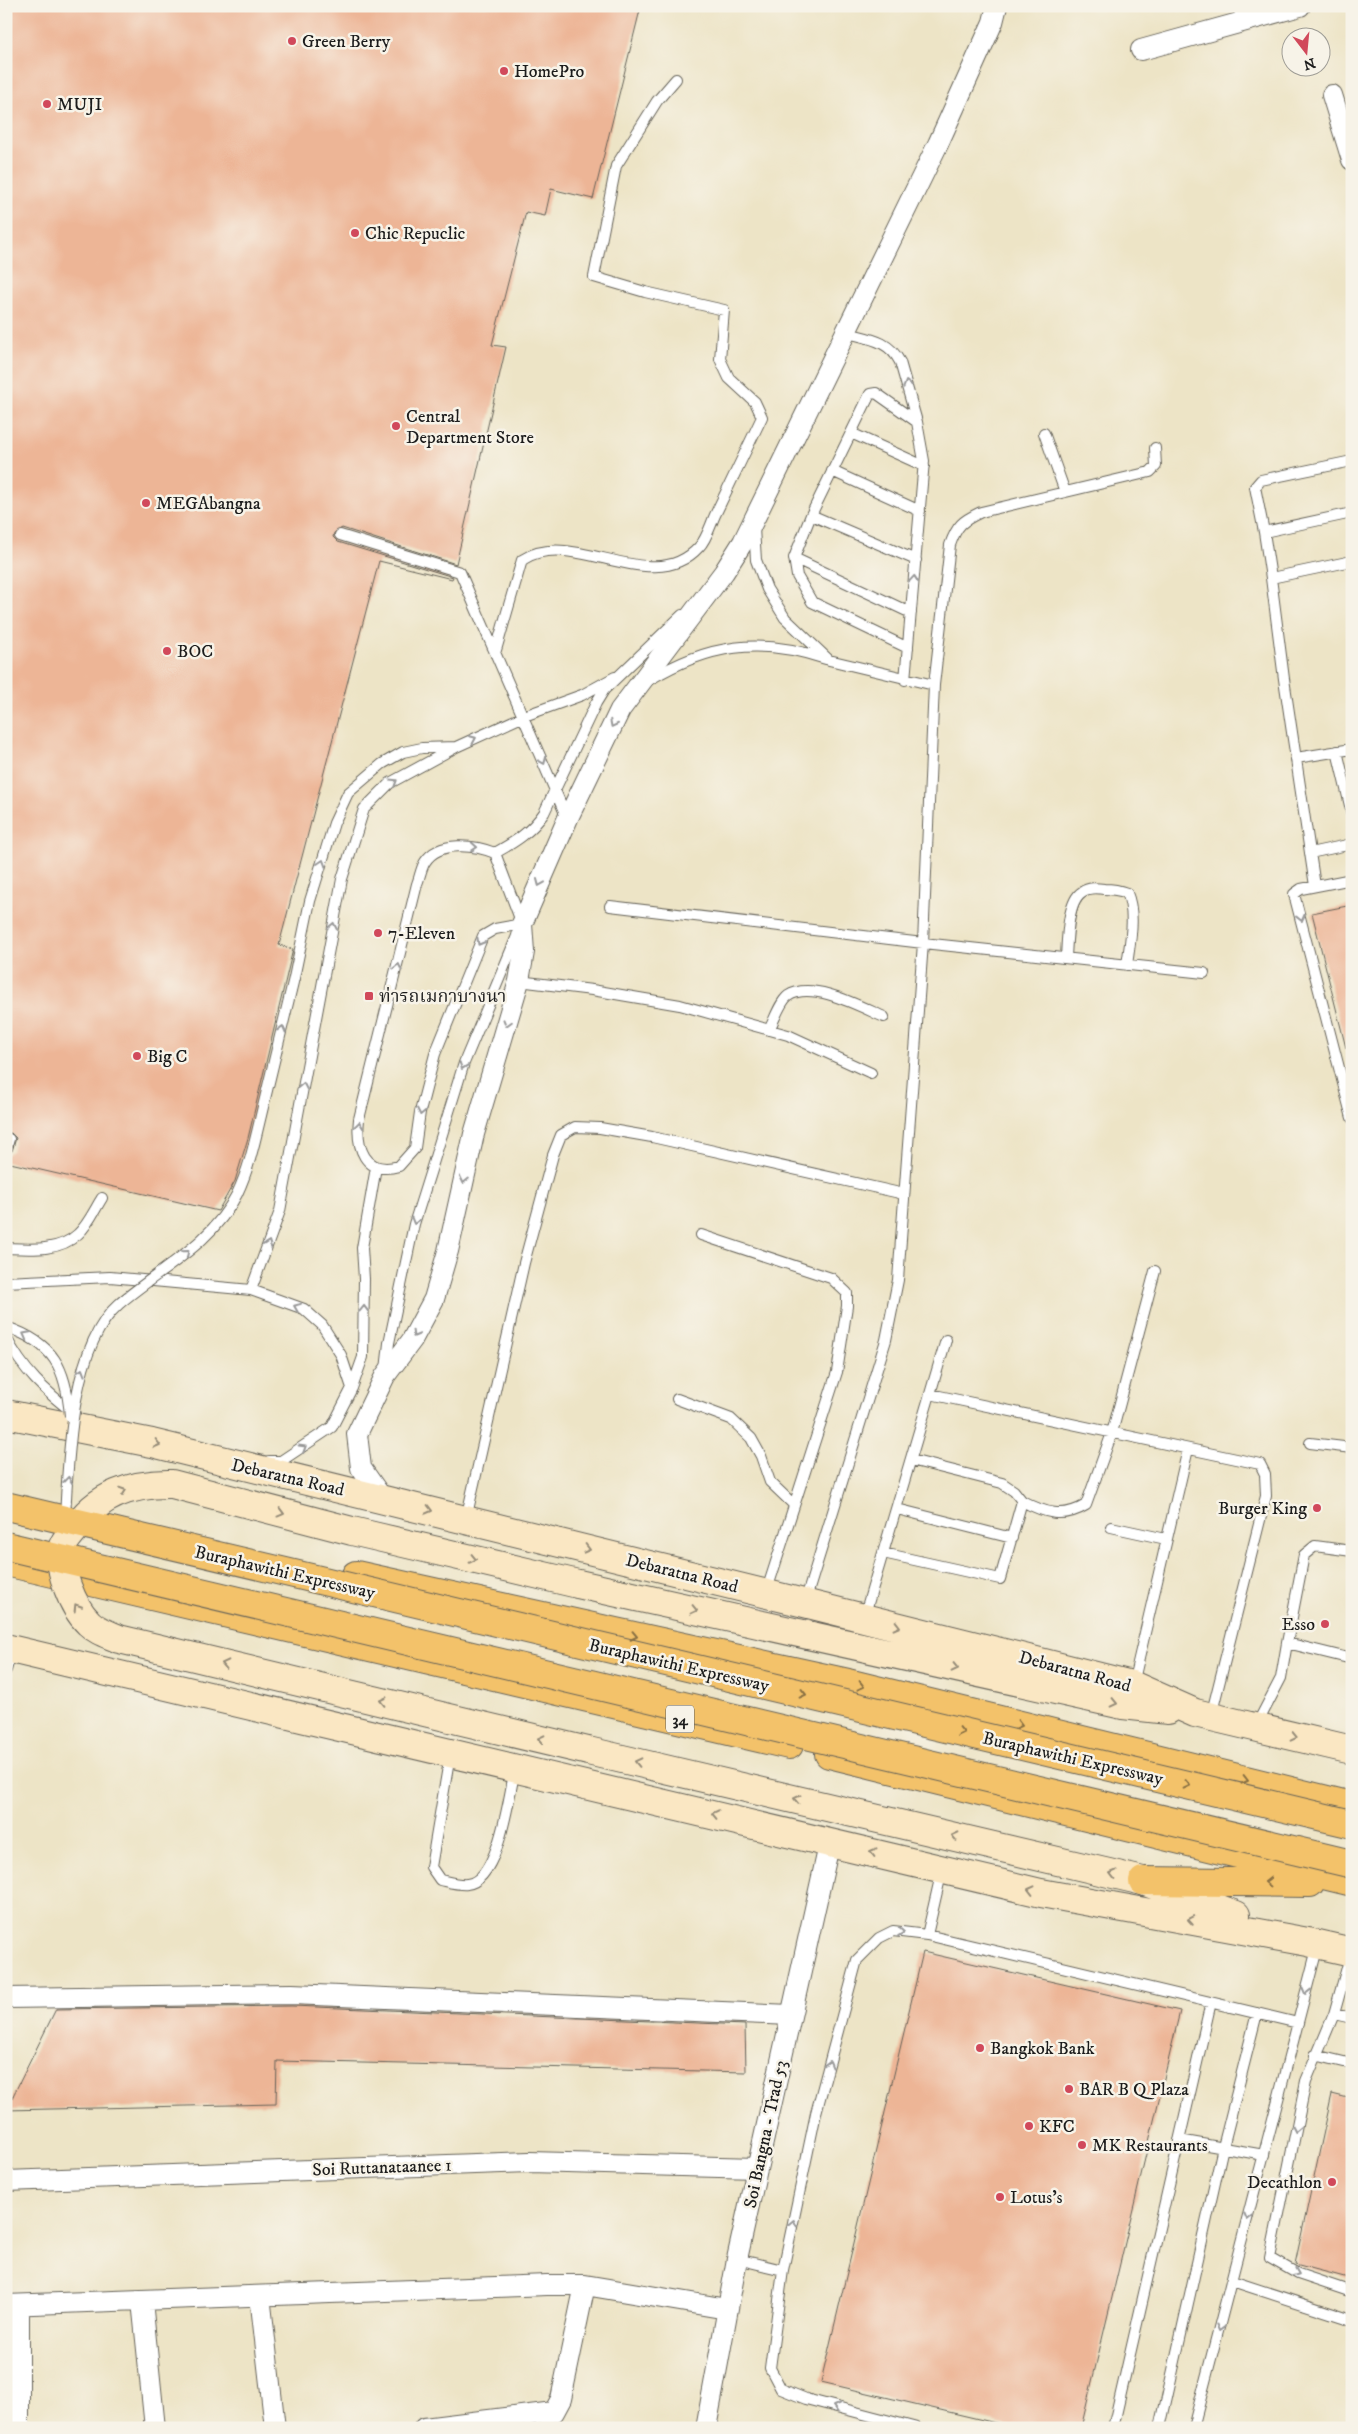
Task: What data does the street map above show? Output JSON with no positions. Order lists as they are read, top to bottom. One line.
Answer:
{"streets":{"highway":["Buraphawithi Expressway","34"],"main road":["Debaratna Road"],"street":["Soi Bangna - Trad 53","Soi Ruttanataanee 1"]},"crossings":[["Soi Bangna - Trad 53","Soi Ruttanataanee 1"]],"places":{"other":["Green Berry","HomePro","MUJI","Chic Repuclic","Central Department Store","MEGAbangna","BOC","7-Eleven","Big C","Burger King","Esso","Bangkok Bank","BAR B Q Plaza","KFC","MK Restaurants","Decathlon","Lotus's"],"transit":["ท่ารถเมกาบางนา"]},"north":"bottom"}
